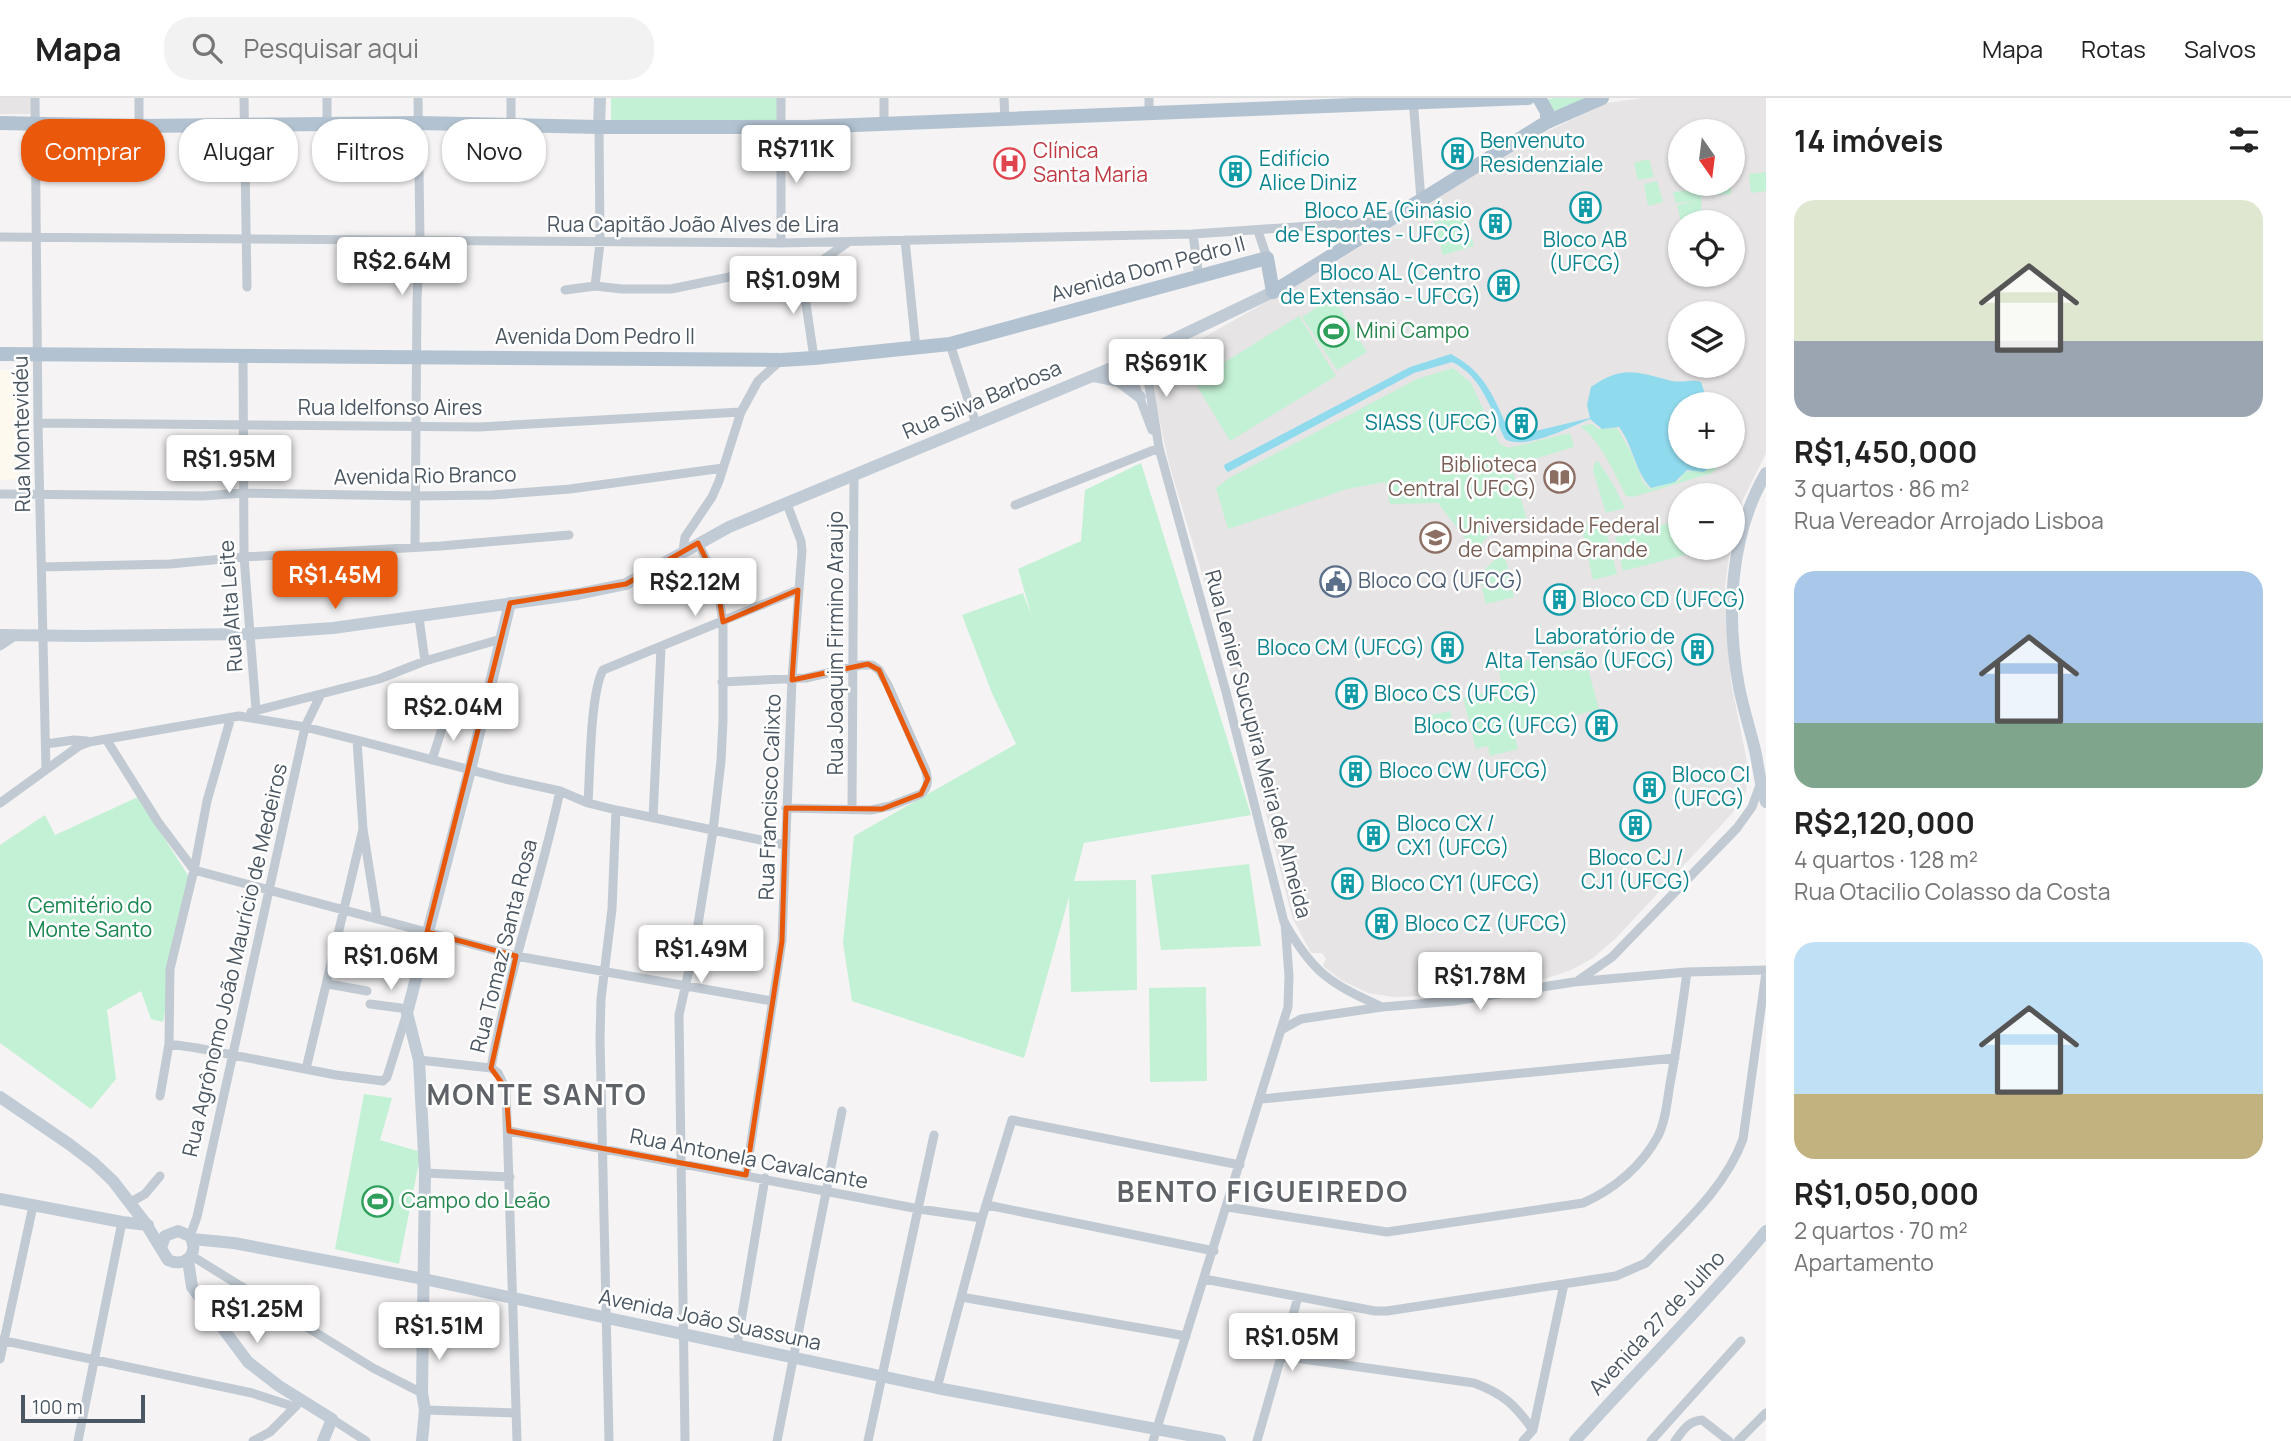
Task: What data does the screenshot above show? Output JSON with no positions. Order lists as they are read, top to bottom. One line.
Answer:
{"streets":{"main road":["Avenida Dom Pedro II","Rua Silva Barbosa","Avenida João Suassuna","Avenida 27 de Julho"],"street":["Rua Capitão João Alves de Lira","Rua Idelfonso Aires","Rua Montevidéu","Avenida Rio Branco","Rua Alta Leite","Rua Joaquim Firmino Araujo","Rua Lenier Sucupira Meira de Almeida","Rua Francisco Calixto","Rua Tomaz Santa Rosa","Rua Agrônomo João Maurício de Medeiros","Rua Antonela Cavalcante"]},"crossings":[["Rua Capitão João Alves de Lira","Rua Silva Barbosa"],["Rua Capitão João Alves de Lira","Rua Montevidéu"],["Avenida Dom Pedro II","Rua Silva Barbosa"],["Avenida Dom Pedro II","Rua Montevidéu"],["Avenida Dom Pedro II","Rua Alta Leite"],["Rua Silva Barbosa","Rua Montevidéu"],["Rua Silva Barbosa","Rua Alta Leite"],["Rua Silva Barbosa","Rua Joaquim Firmino Araujo"],["Rua Silva Barbosa","Rua Lenier Sucupira Meira de Almeida"],["Rua Silva Barbosa","Rua Francisco Calixto"],["Rua Idelfonso Aires","Rua Montevidéu"],["Rua Idelfonso Aires","Rua Alta Leite"],["Rua Montevidéu","Avenida Rio Branco"],["Avenida Rio Branco","Rua Alta Leite"],["Rua Francisco Calixto","Rua Antonela Cavalcante"],["Rua Agrônomo João Maurício de Medeiros","Avenida João Suassuna"]],"districts":["MONTE SANTO","BENTO FIGUEIREDO"],"parks":["Cemitério do Monte Santo"],"places":{"building":["Benvenuto Residenziale","Edifício Alice Diniz","Bloco AB (UFCG)","Bloco AE (Ginásio de Esportes - UFCG)","Bloco AL (Centro de Extensão - UFCG)","SIASS (UFCG)","Bloco CD (UFCG)","Bloco CM (UFCG)","Laboratório de Alta Tensão (UFCG)","Bloco CS (UFCG)","Bloco CG (UFCG)","Bloco CW (UFCG)","Bloco CI (UFCG)","Bloco CJ / CJ1 (UFCG)","Bloco CX / CX1 (UFCG)","Bloco CY1 (UFCG)","Bloco CZ (UFCG)"],"hospital":["Clínica Santa Maria"],"sports":["Mini Campo","Campo do Leão"],"library":["Biblioteca Central (UFCG)"],"school or university":["Universidade Federal de Campina Grande"],"public building":["Bloco CQ (UFCG)"]},"scale_bar":"100 m","north":"bottom","page":{"header":"Mapa","search":"Pesquisar aqui","nav":["Mapa","Rotas","Salvos"],"heading":"14 imóveis","map_buttons":["+","−"],"chip":["Comprar","Alugar","Filtros","Novo"],"price":["R$711K","R$2.64M","R$1.09M","R$691K","R$1.95M","R$1.45M","R$2.12M","R$2.04M","R$1.49M","R$1.06M","R$1.78M","R$1.25M","R$1.51M","R$1.05M"],"list":[{"name":"R$1,450,000","note":"3 quartos · 86 m² · Rua Vereador Arrojado Lisboa"},{"name":"R$2,120,000","note":"4 quartos · 128 m² · Rua Otacilio Colasso da Costa"},{"name":"R$1,050,000","note":"2 quartos · 70 m² · Apartamento"}],"scale":"100 m"}}
